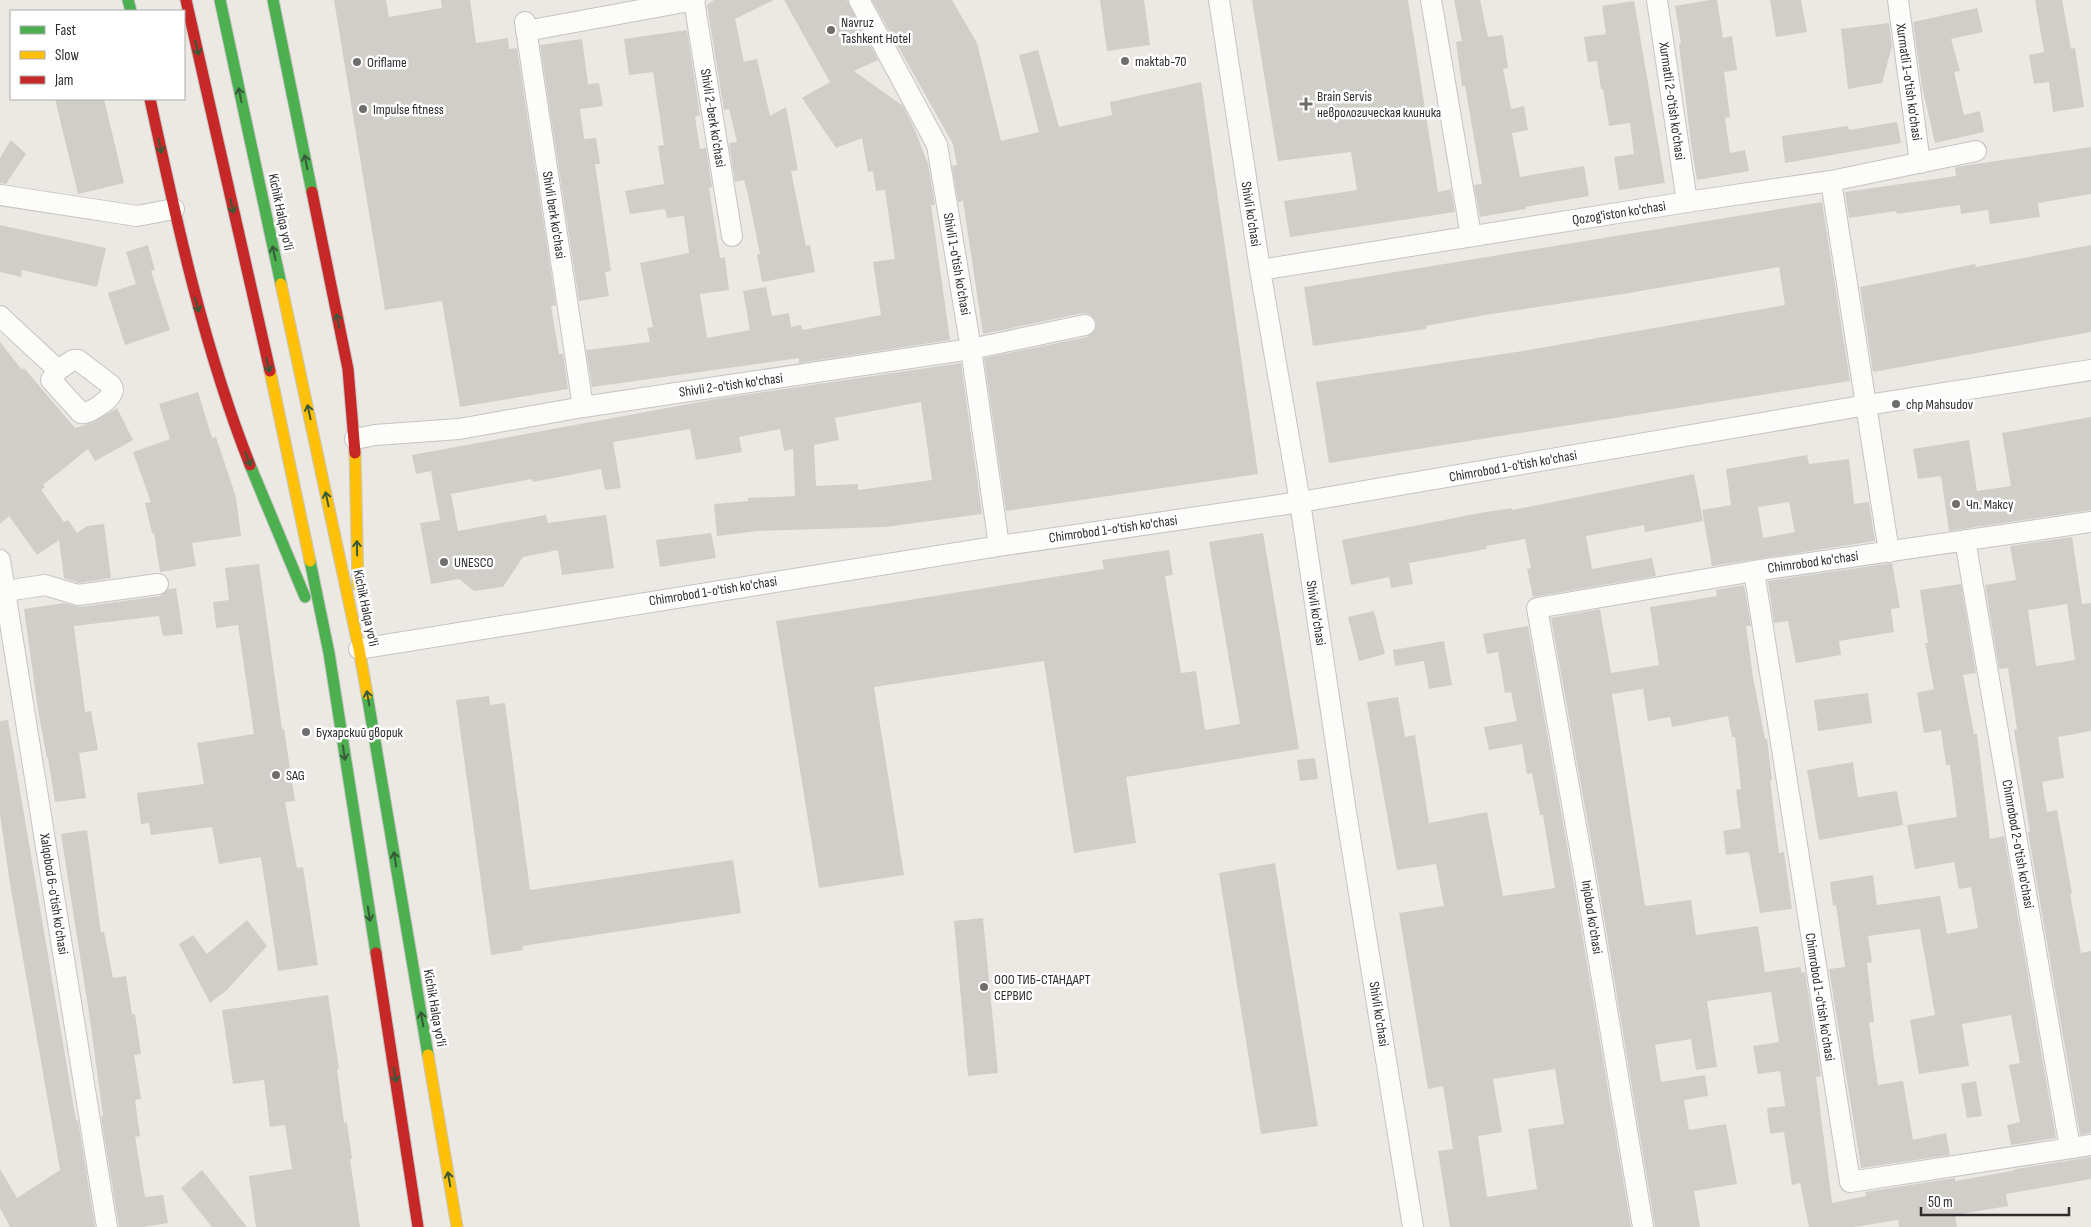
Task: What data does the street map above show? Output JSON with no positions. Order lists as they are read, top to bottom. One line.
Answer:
{"streets":{"highway":["Kichik Halqa yo'li"],"street":["Xurmatli 1-o'tish ko'chasi","Xurmatli 2-o'tish ko'chasi","Shivli 2-berk ko'chasi","Qozog'iston ko'chasi","Shivli ko'chasi","Shivli berk ko'chasi","Shivli 1-o'tish ko'chasi","Shivli 2-o'tish ko'chasi","Chimrobod 1-o'tish ko'chasi","Chimrobod ko'chasi","Chimrobod 2-o'tish ko'chasi","Xalqobod 6-o'tish ko'chasi","Injobod ko'chasi"]},"crossings":[["Xurmatli 1-o'tish ko'chasi","Qozog'iston ko'chasi"],["Xurmatli 2-o'tish ko'chasi","Qozog'iston ko'chasi"],["Shivli 2-berk ko'chasi","Shivli berk ko'chasi"],["Kichik Halqa yo'li","Chimrobod 1-o'tish ko'chasi"],["Qozog'iston ko'chasi","Shivli ko'chasi"],["Shivli ko'chasi","Chimrobod 1-o'tish ko'chasi"],["Shivli berk ko'chasi","Shivli 2-o'tish ko'chasi"],["Shivli 1-o'tish ko'chasi","Shivli 2-o'tish ko'chasi"],["Shivli 1-o'tish ko'chasi","Chimrobod 1-o'tish ko'chasi"],["Chimrobod 1-o'tish ko'chasi","Chimrobod ko'chasi"],["Chimrobod 1-o'tish ko'chasi","Chimrobod 2-o'tish ko'chasi"],["Chimrobod ko'chasi","Chimrobod 2-o'tish ko'chasi"],["Chimrobod ko'chasi","Injobod ko'chasi"]],"places":{"other":["Navruz Tashkent Hotel","maktab-70","Oriflame","Impulse fitness","chp Mahsudov","Чп. Максу","UNESCO","Бухарский дворик","SAG","ООО ТИБ-СТАНДАРТ СЕРВИС"],"health":["Brain Servis неврологическая клиника"]},"legend":["Fast","Slow","Jam"],"scale_bar":"50 m"}
